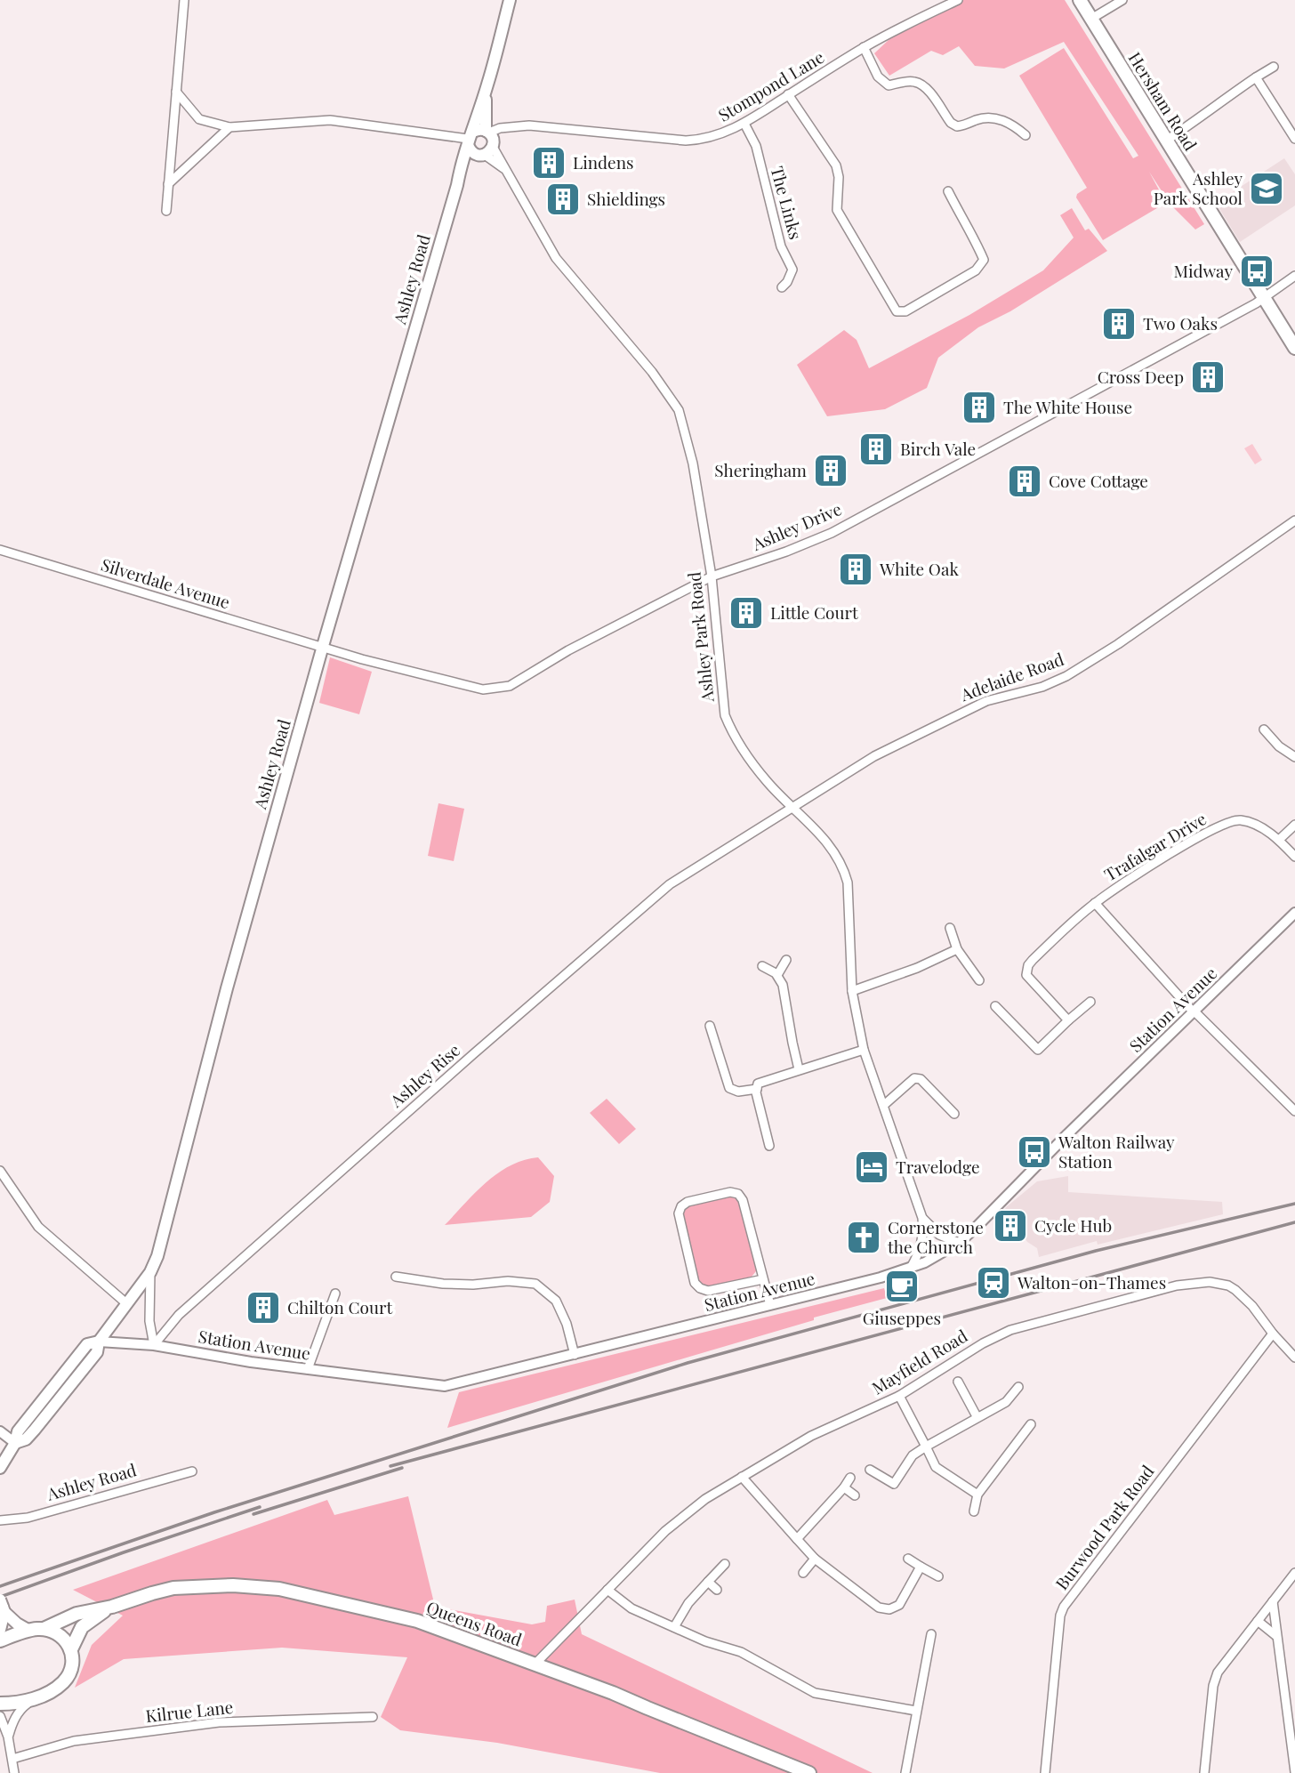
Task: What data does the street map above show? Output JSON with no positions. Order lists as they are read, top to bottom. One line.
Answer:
{"streets":{"main road":["Hersham Road","Ashley Road","Queens Road"],"street":["Stompond Lane","The Links","Ashley Drive","Silverdale Avenue","Ashley Park Road","Adelaide Road","Trafalgar Drive","Station Avenue","Ashley Rise","Mayfield Road","Burwood Park Road","Kilrue Lane"]},"crossings":[["Stompond Lane","The Links"],["Stompond Lane","Ashley Road"],["Stompond Lane","Ashley Park Road"],["Hersham Road","Ashley Drive"],["Ashley Road","Ashley Drive"],["Ashley Road","Silverdale Avenue"],["Ashley Road","Ashley Park Road"],["Ashley Road","Station Avenue"],["Ashley Drive","Silverdale Avenue"],["Ashley Drive","Ashley Park Road"],["Ashley Park Road","Adelaide Road"],["Ashley Park Road","Station Avenue"],["Ashley Park Road","Ashley Rise"],["Adelaide Road","Ashley Rise"],["Station Avenue","Ashley Rise"],["Mayfield Road","Burwood Park Road"],["Mayfield Road","Queens Road"]],"places":{"building":["Lindens","Shieldings","Two Oaks","Cross Deep","The White House","Birch Vale","Sheringham","Cove Cottage","White Oak","Little Court","Cycle Hub","Chilton Court"],"school or university":["Ashley Park School"],"bus stop":["Midway","Walton Railway Station"],"hotel":["Travelodge"],"church":["Cornerstone the Church"],"station":["Walton-on-Thames"],"cafe":["Giuseppes"]}}
